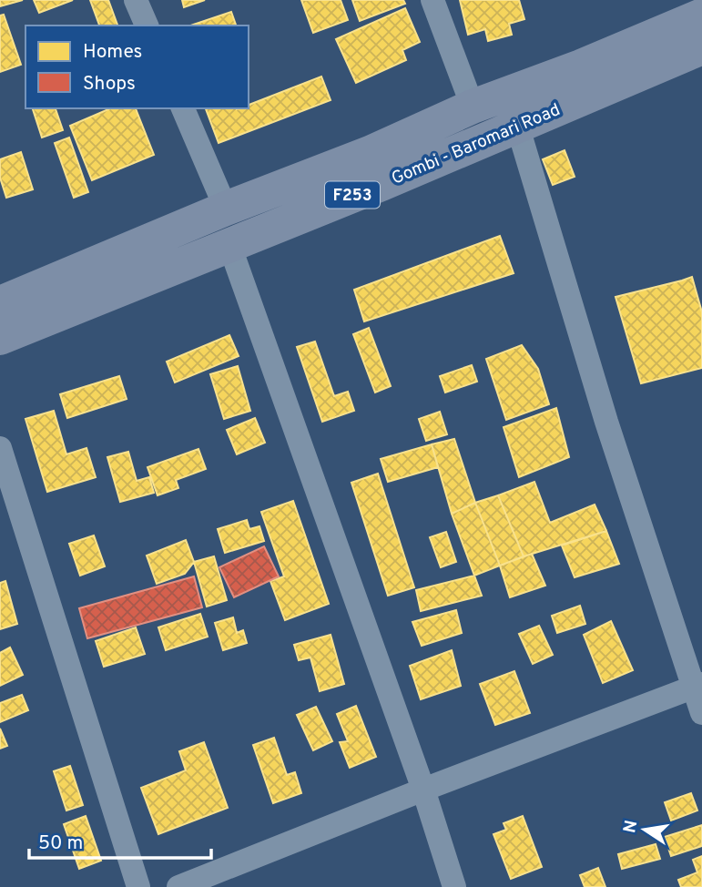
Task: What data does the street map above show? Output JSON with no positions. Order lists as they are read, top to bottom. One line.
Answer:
{"streets":{"main road":["Gombi - Baromari Road","F253"]},"legend":["Homes","Shops"],"scale_bar":"50 m","north":"left"}
